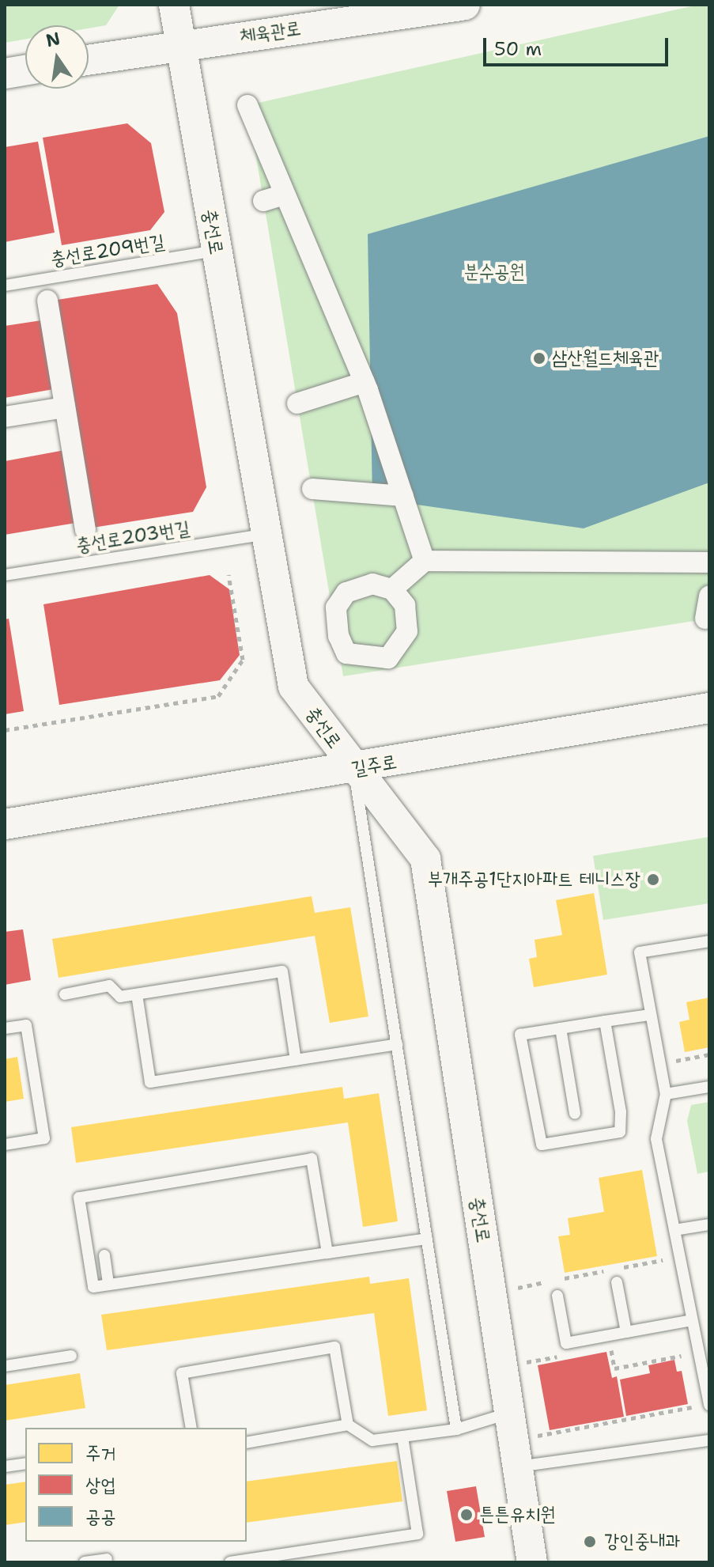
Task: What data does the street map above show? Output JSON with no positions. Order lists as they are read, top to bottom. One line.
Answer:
{"streets":{"street":["체육관로","충선로","길주로"],"lane":["충선로209번길","충선로203번길"]},"crossings":[["체육관로","충선로"],["충선로","충선로209번길"],["충선로","충선로203번길"],["충선로","길주로"]],"parks":["분수공원"],"places":["삼산월드체육관","부개주공1단지아파트 테니스장","튼튼유치원","강인중내과"],"legend":["주거","상업","공공"],"scale_bar":"50 m","north":"top"}
